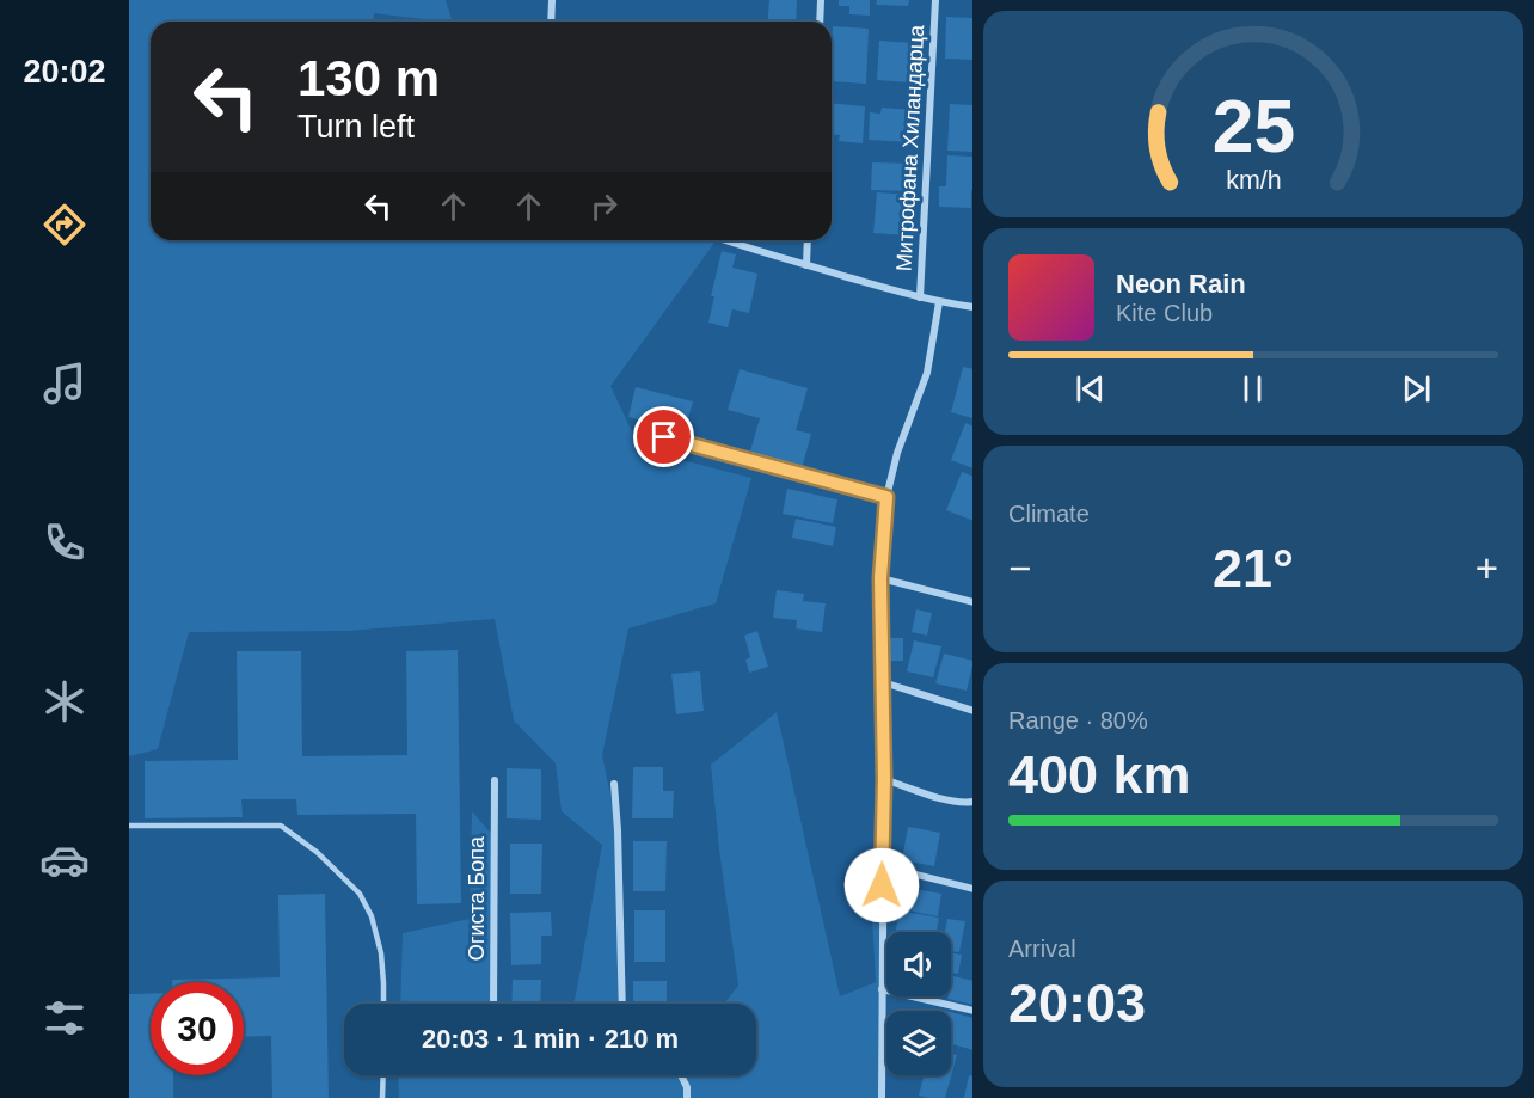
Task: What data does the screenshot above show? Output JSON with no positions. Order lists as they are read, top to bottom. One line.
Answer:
{"streets":{"street":["Митрофана Хиландарца","Огиста Бопа"]},"page":{"tabs":"20:02","turn":["130 m","Turn left"],"song":["Neon Rain","Kite Club"],"tile":["Climate",["Range · 80%","400 km"],["Arrival","20:03"]],"heat":["−","21°","+"],"limit":"30","trip":"20:03 · 1 min · 210 m","gauge":["25","km/h"]}}
